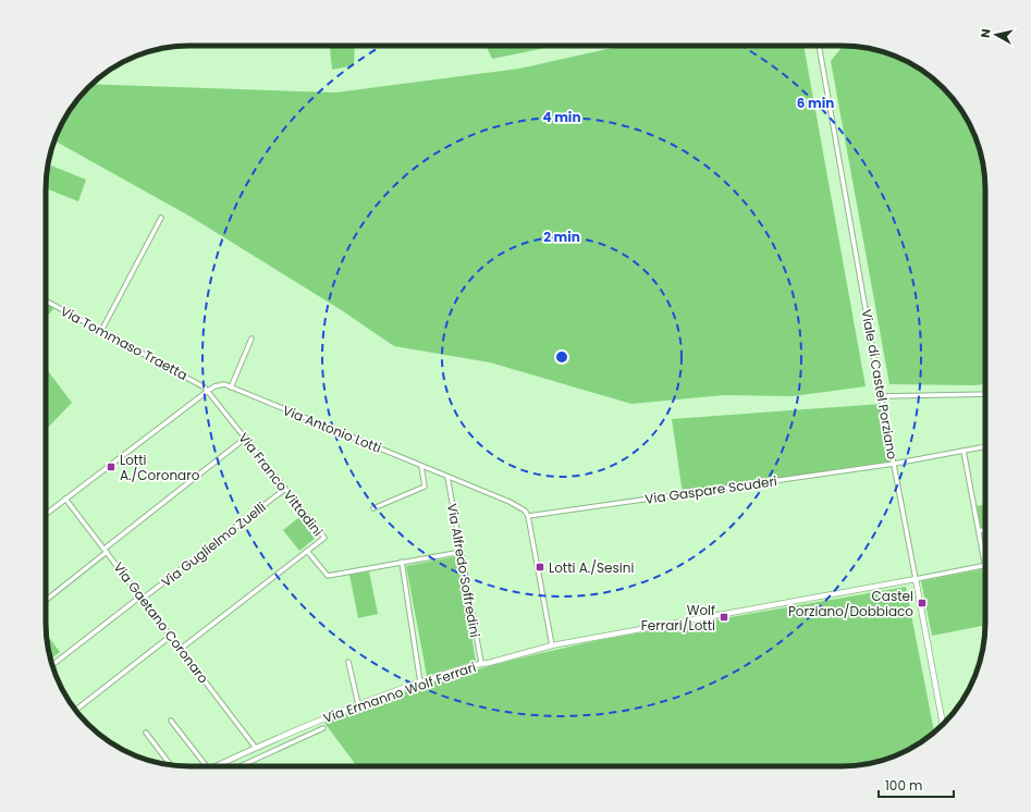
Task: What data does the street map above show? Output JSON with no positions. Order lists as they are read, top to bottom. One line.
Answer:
{"streets":{"street":["Via Tommaso Traetta","Viale di Castel Porziano","Via Antonio Lotti","Via Franco Vittadini","Via Gaspare Scuderi","Via Guglielmo Zuelli","Via Alfredo Soffredini","Via Gaetano Coronaro","Via Ermanno Wolf Ferrari"]},"crossings":[["Via Tommaso Traetta","Via Antonio Lotti"],["Via Tommaso Traetta","Via Franco Vittadini"],["Viale di Castel Porziano","Via Gaspare Scuderi"],["Viale di Castel Porziano","Via Ermanno Wolf Ferrari"],["Via Antonio Lotti","Via Franco Vittadini"],["Via Antonio Lotti","Via Gaspare Scuderi"],["Via Antonio Lotti","Via Alfredo Soffredini"],["Via Antonio Lotti","Via Gaetano Coronaro"],["Via Franco Vittadini","Via Guglielmo Zuelli"],["Via Franco Vittadini","Via Gaetano Coronaro"],["Via Guglielmo Zuelli","Via Gaetano Coronaro"],["Via Alfredo Soffredini","Via Ermanno Wolf Ferrari"],["Via Gaetano Coronaro","Via Ermanno Wolf Ferrari"]],"places":{"transit":["Lotti A./Coronaro","Lotti A./Sesini","Castel Porziano/Dobbiaco","Wolf Ferrari/Lotti"]},"scale_bar":"100 m","north":"left","rings":["6 min","4 min","2 min"]}
